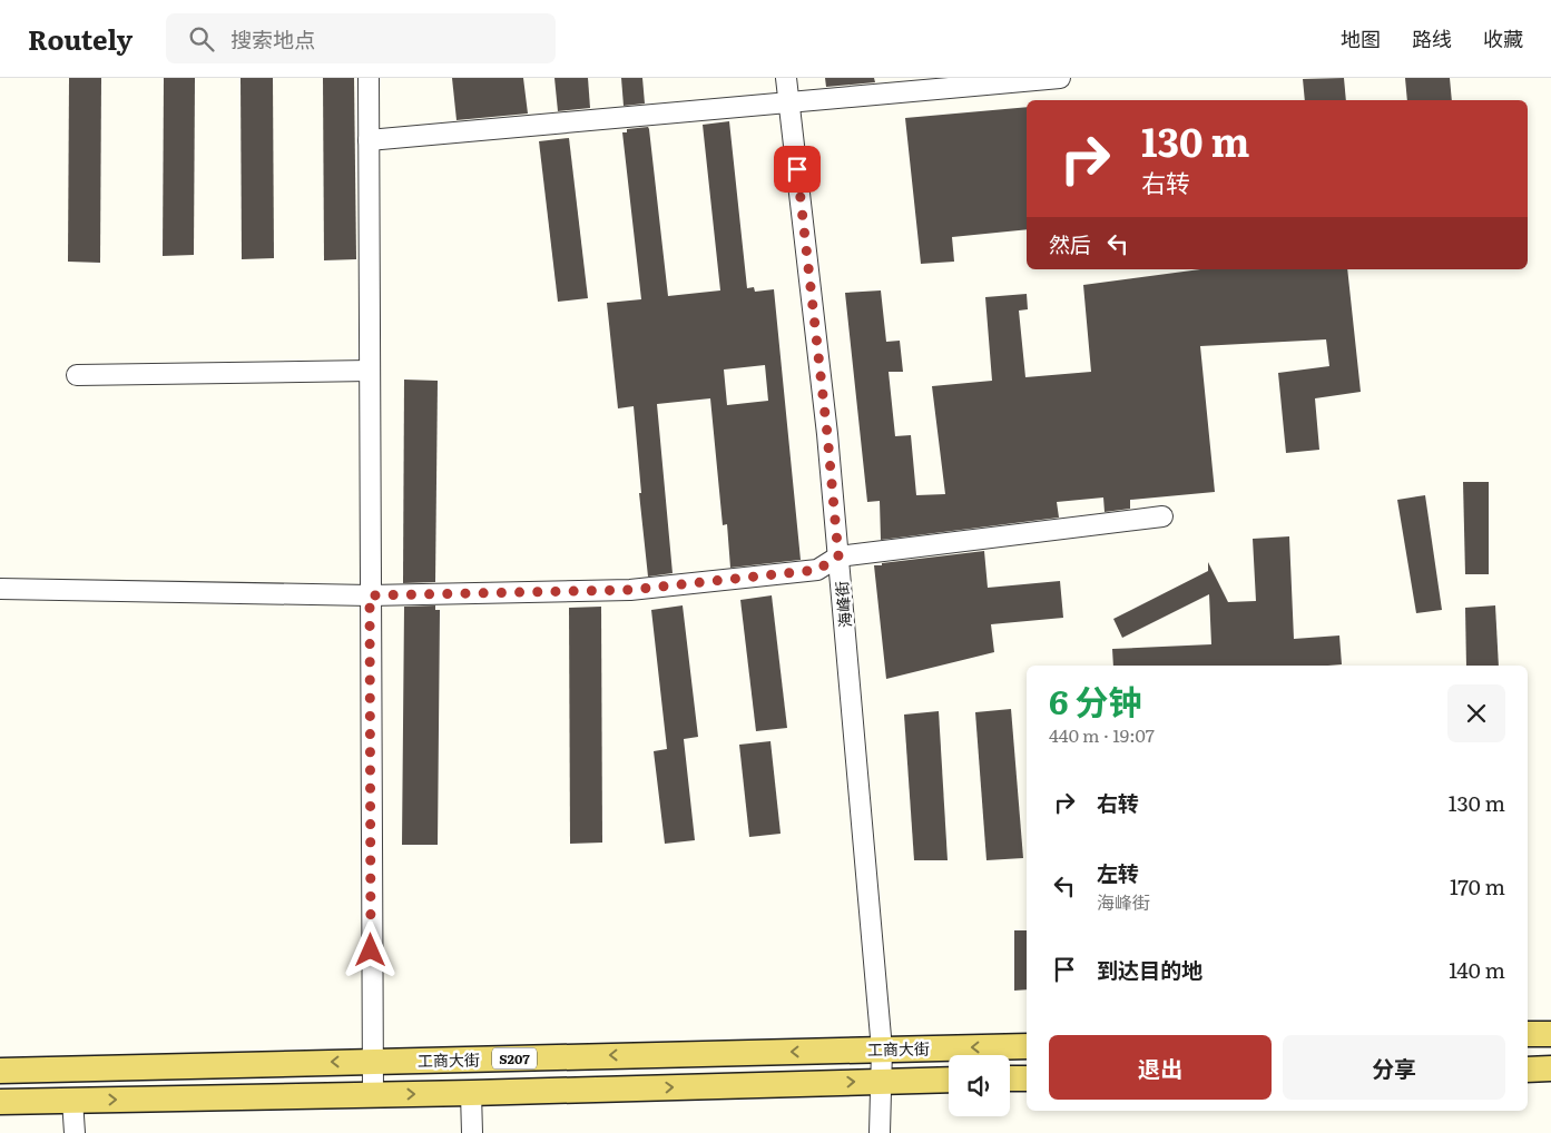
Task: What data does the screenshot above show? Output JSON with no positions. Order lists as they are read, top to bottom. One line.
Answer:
{"streets":{"main road":["工商大街","S207"],"street":["海峰街"]},"crossings":[["海峰街","工商大街"]],"page":{"header":"Routely","search":"搜索地点","nav":["地图","路线","收藏"],"turn":["130 m","右转"],"then":"然后","heading":["6 分钟","440 m · 19:07"],"list":[{"name":"右转","value":"130 m"},{"name":"左转","note":"海峰街","value":"170 m"},{"name":"到达目的地","value":"140 m"}],"buttons":["退出","分享"]}}
